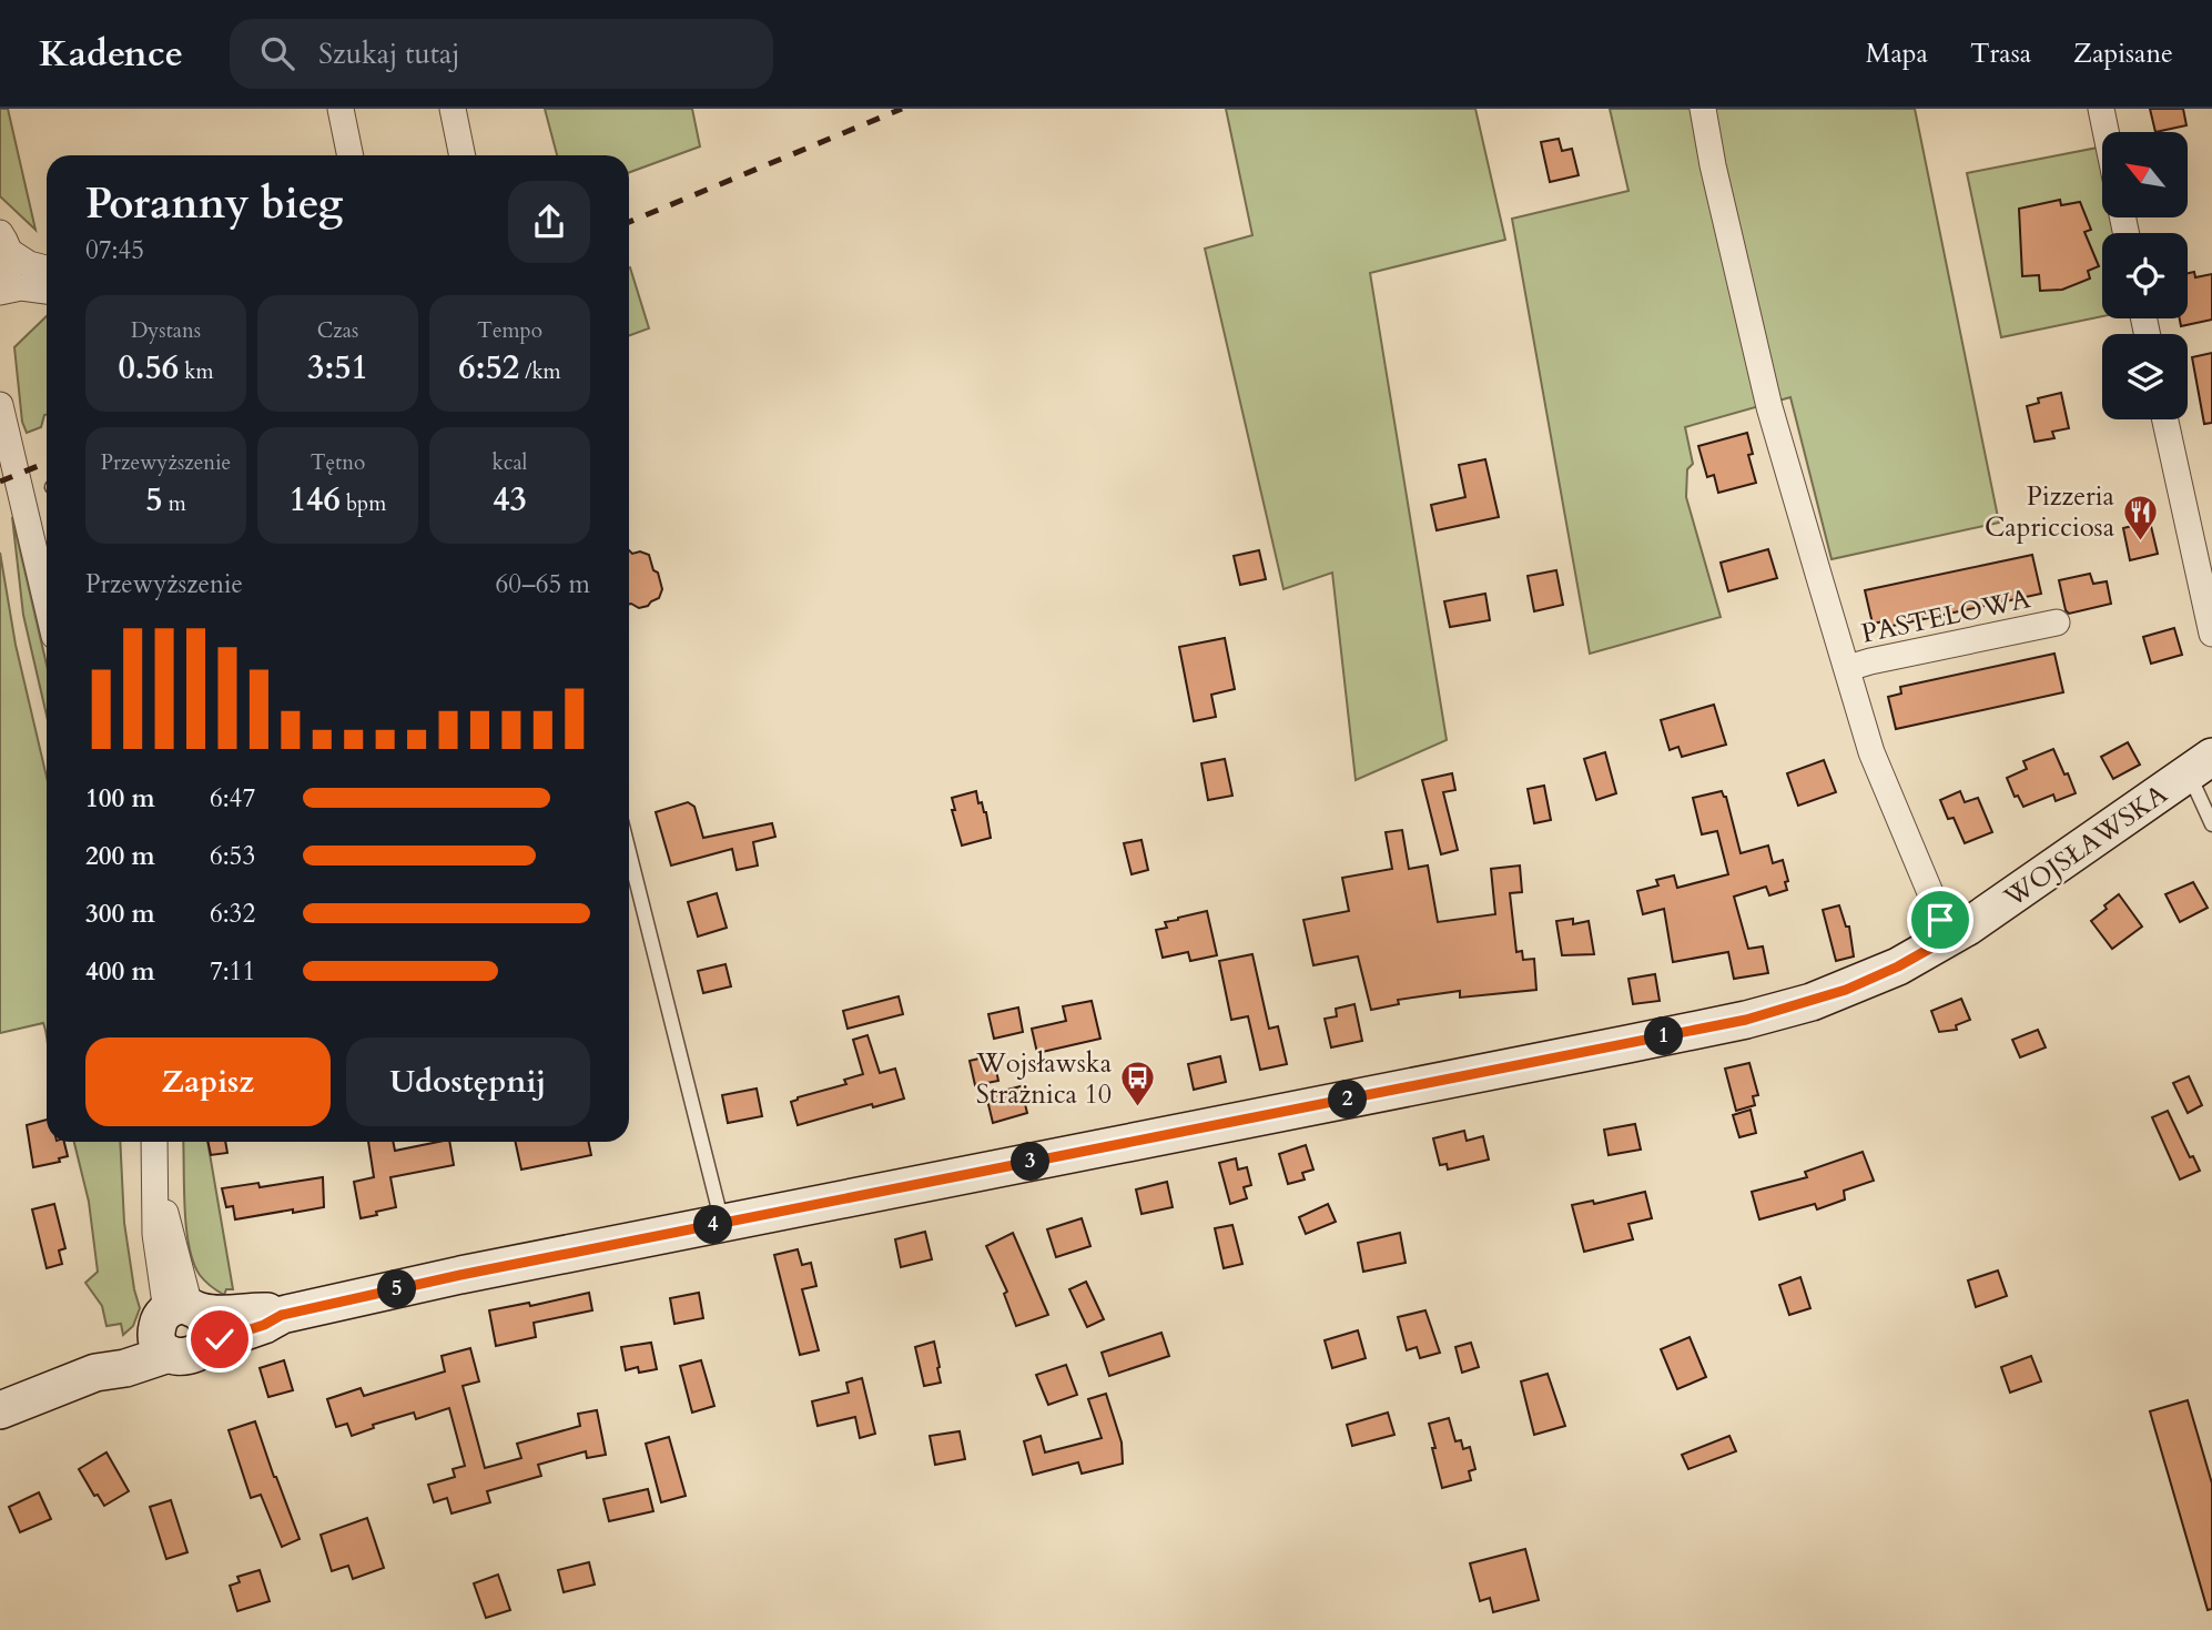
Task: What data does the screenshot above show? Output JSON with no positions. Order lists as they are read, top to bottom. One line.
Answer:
{"streets":{"street":["PASTELOWA","WOJSŁAWSKA"]},"places":{"restaurant":["Pizzeria Capricciosa"],"bus stop":["Wojsławska Strażnica 10"]},"north":"top left","page":{"header":"Kadence","search":"Szukaj tutaj","nav":["Mapa","Trasa","Zapisane"],"heading":["Poranny bieg","07:45"],"stats":[["Dystans","0.56 km"],["Czas","3:51"],["Tempo","6:52 /km"],["Przewyższenie","5 m"],["Tętno","146 bpm"],["kcal","43"]],"chart":["Przewyższenie","60–65 m"],"list":[{"name":"100 m","note":"6:47"},{"name":"200 m","note":"6:53"},{"name":"300 m","note":"6:32"},{"name":"400 m","note":"7:11"}],"pins":["1","2","3","4","5"],"buttons":["Zapisz","Udostępnij"]}}
